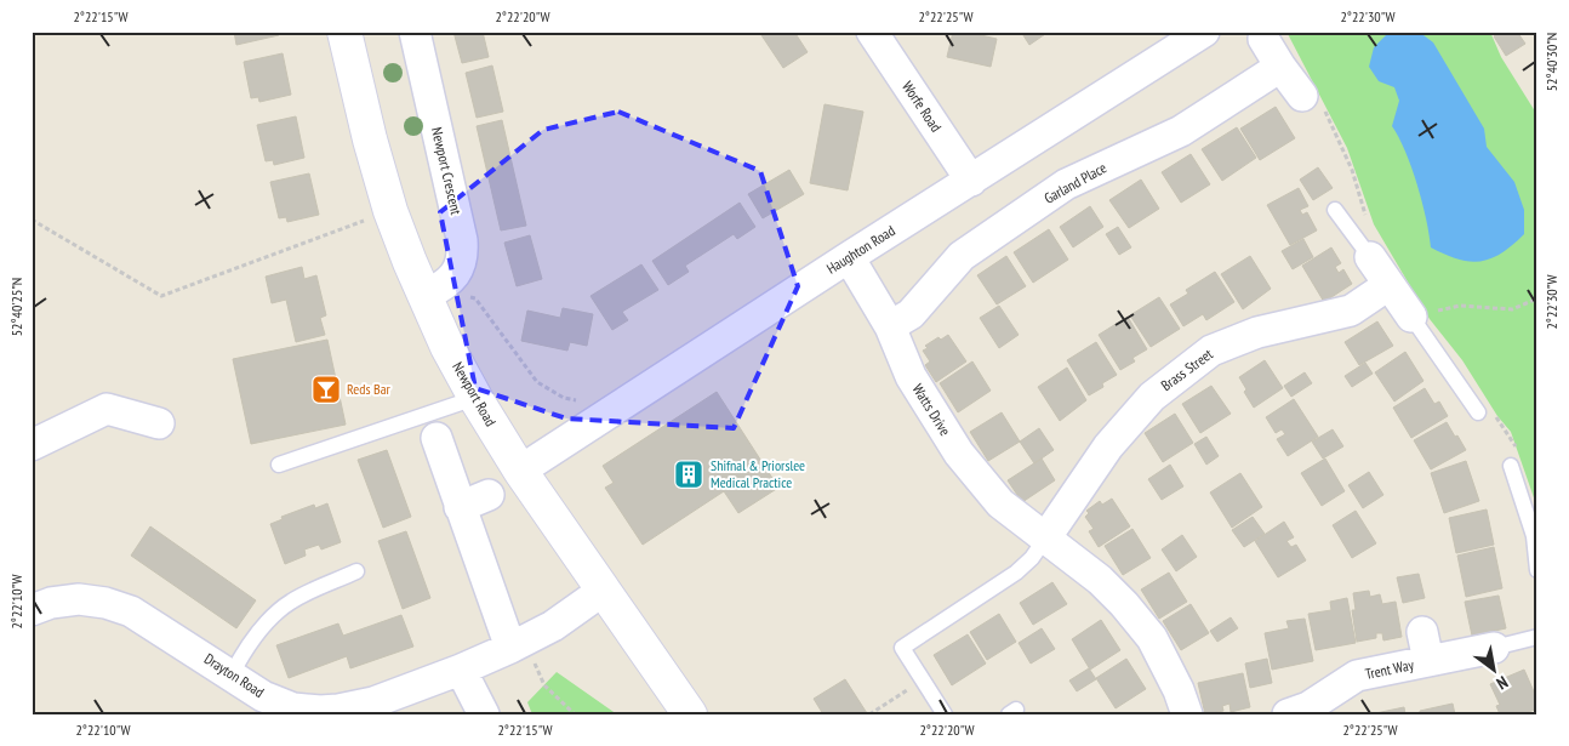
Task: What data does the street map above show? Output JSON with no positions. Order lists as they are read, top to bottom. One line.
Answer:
{"streets":{"main road":["Newport Road"],"street":["Worfe Road","Newport Crescent","Garland Place","Haughton Road","Brass Street","Watts Drive","Trent Way","Drayton Road"]},"crossings":[["Worfe Road","Haughton Road"],["Newport Crescent","Newport Road"],["Garland Place","Watts Drive"],["Haughton Road","Newport Road"],["Haughton Road","Watts Drive"],["Brass Street","Watts Drive"],["Newport Road","Drayton Road"]],"places":{"bar":["Reds Bar"],"building":["Shifnal & Priorslee Medical Practice"]},"north":"bottom right","coordinates":["2°22'15\"W","2°22'20\"W","2°22'25\"W","2°22'30\"W","52°40'30\"N","52°40'25\"N","2°22'10\"W"]}
